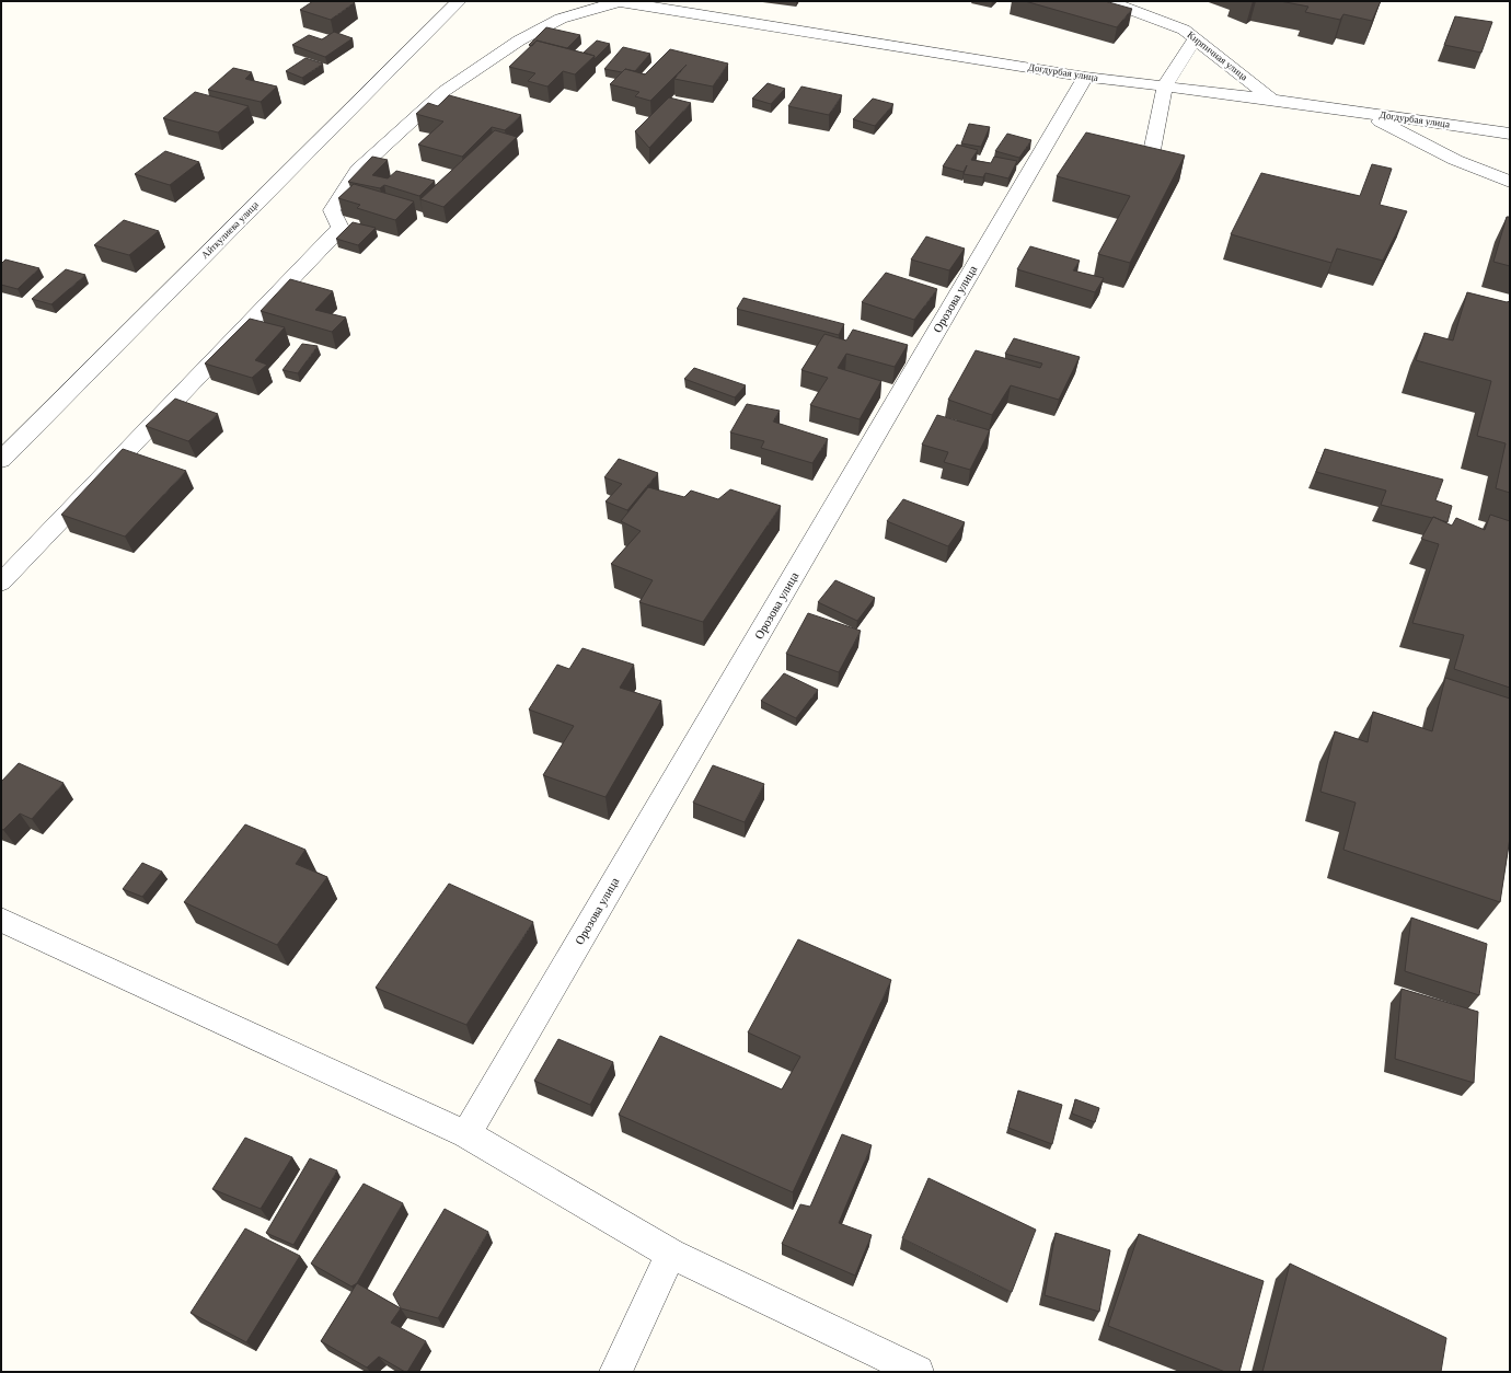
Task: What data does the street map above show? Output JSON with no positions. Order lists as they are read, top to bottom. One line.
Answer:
{"streets":{"street":["Кирпичная улица","Догдурбая улица","Айткулиева улица","Орозова улица"]},"crossings":[["Кирпичная улица","Догдурбая улица"],["Догдурбая улица","Орозова улица"]]}
